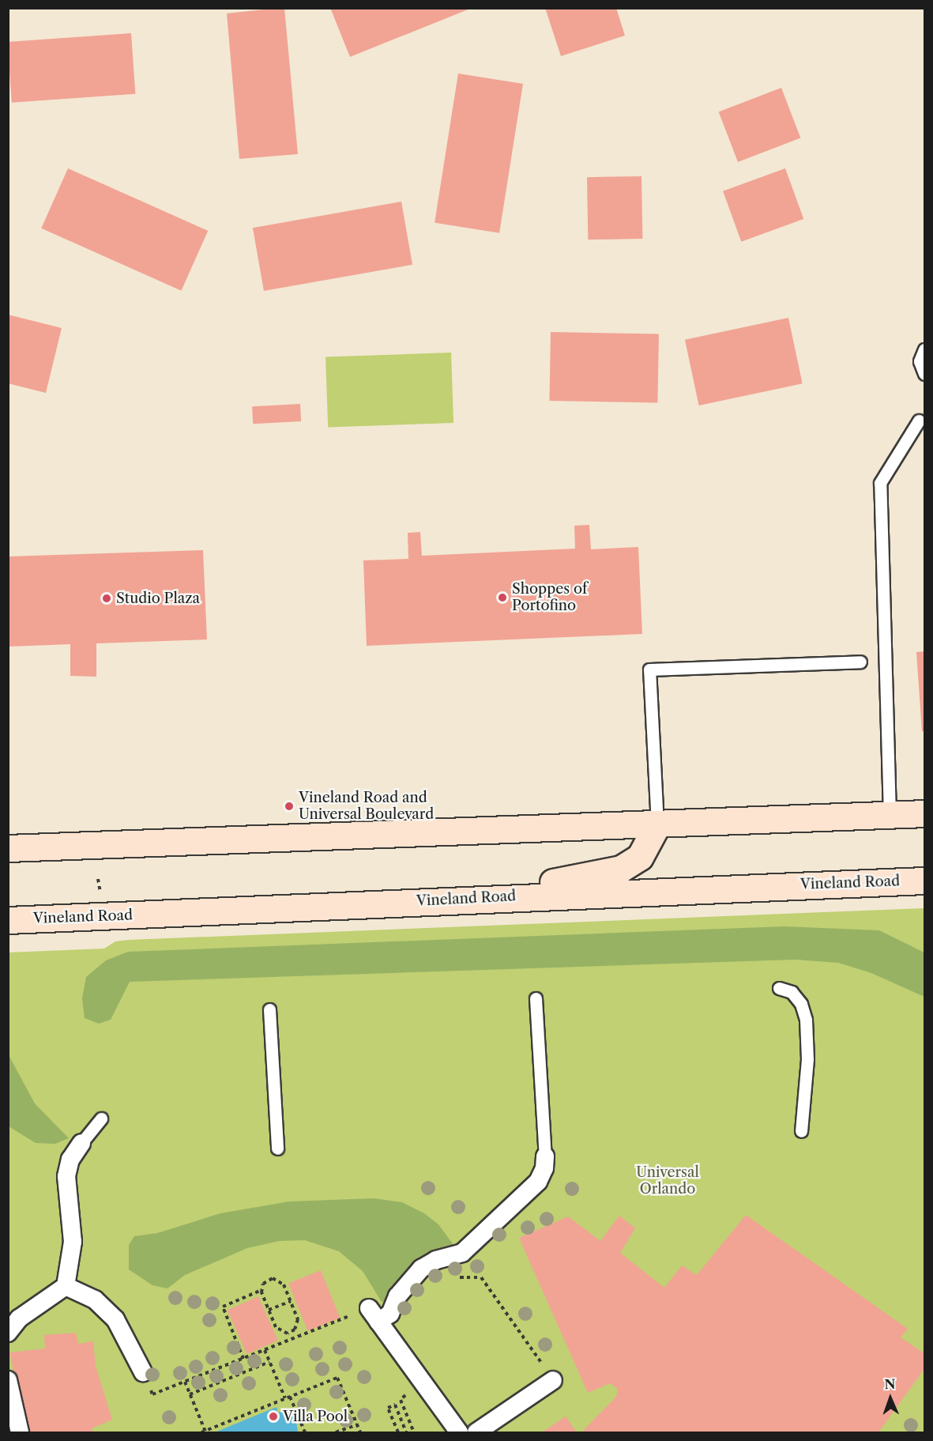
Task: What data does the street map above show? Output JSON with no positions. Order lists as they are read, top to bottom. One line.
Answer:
{"streets":{"main road":["Vineland Road"]},"parks":["Universal Orlando"],"places":["Shoppes of Portofino","Studio Plaza","Vineland Road and Universal Boulevard","Villa Pool"],"north":"top"}
